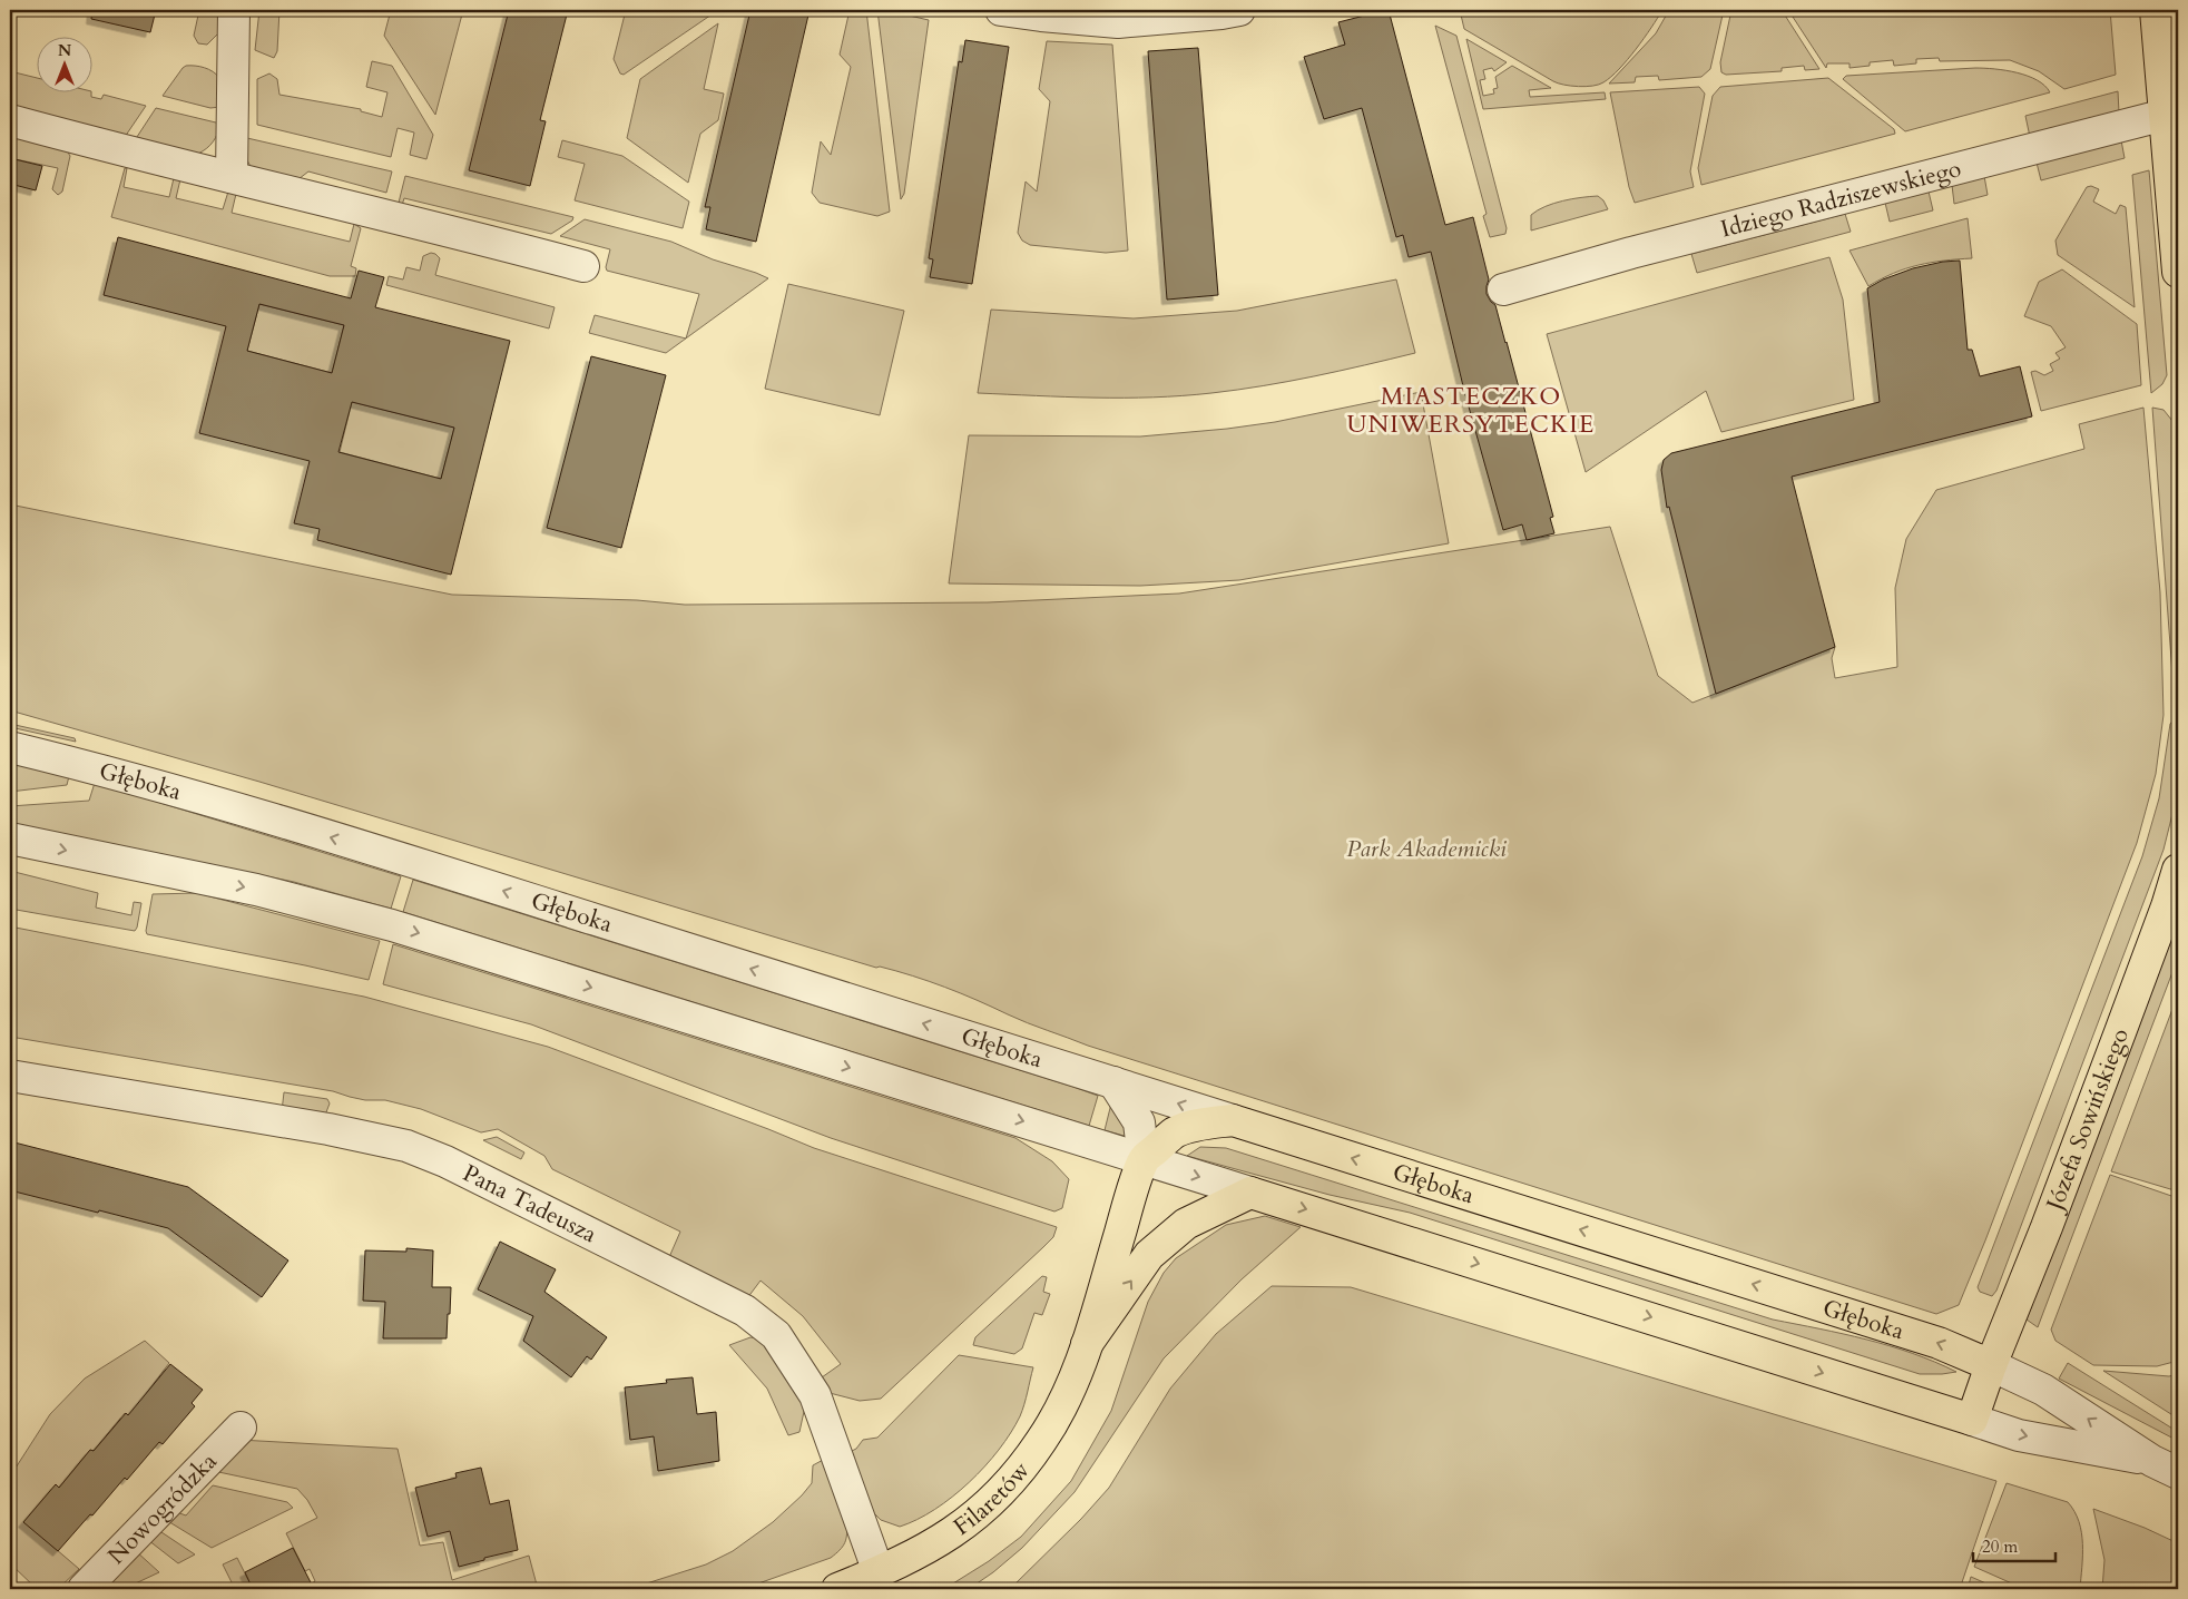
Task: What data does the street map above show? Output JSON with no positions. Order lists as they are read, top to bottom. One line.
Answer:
{"streets":{"main road":["Głęboka","Józefa Sowińskiego","Filaretów"],"street":["Idziego Radziszewskiego","Pana Tadeusza","Nowogródzka"]},"crossings":[["Głęboka","Józefa Sowińskiego"],["Głęboka","Filaretów"],["Pana Tadeusza","Filaretów"]],"districts":["MIASTECZKO UNIWERSYTECKIE"],"parks":["Park Akademicki"],"scale_bar":"20 m","north":"top"}
